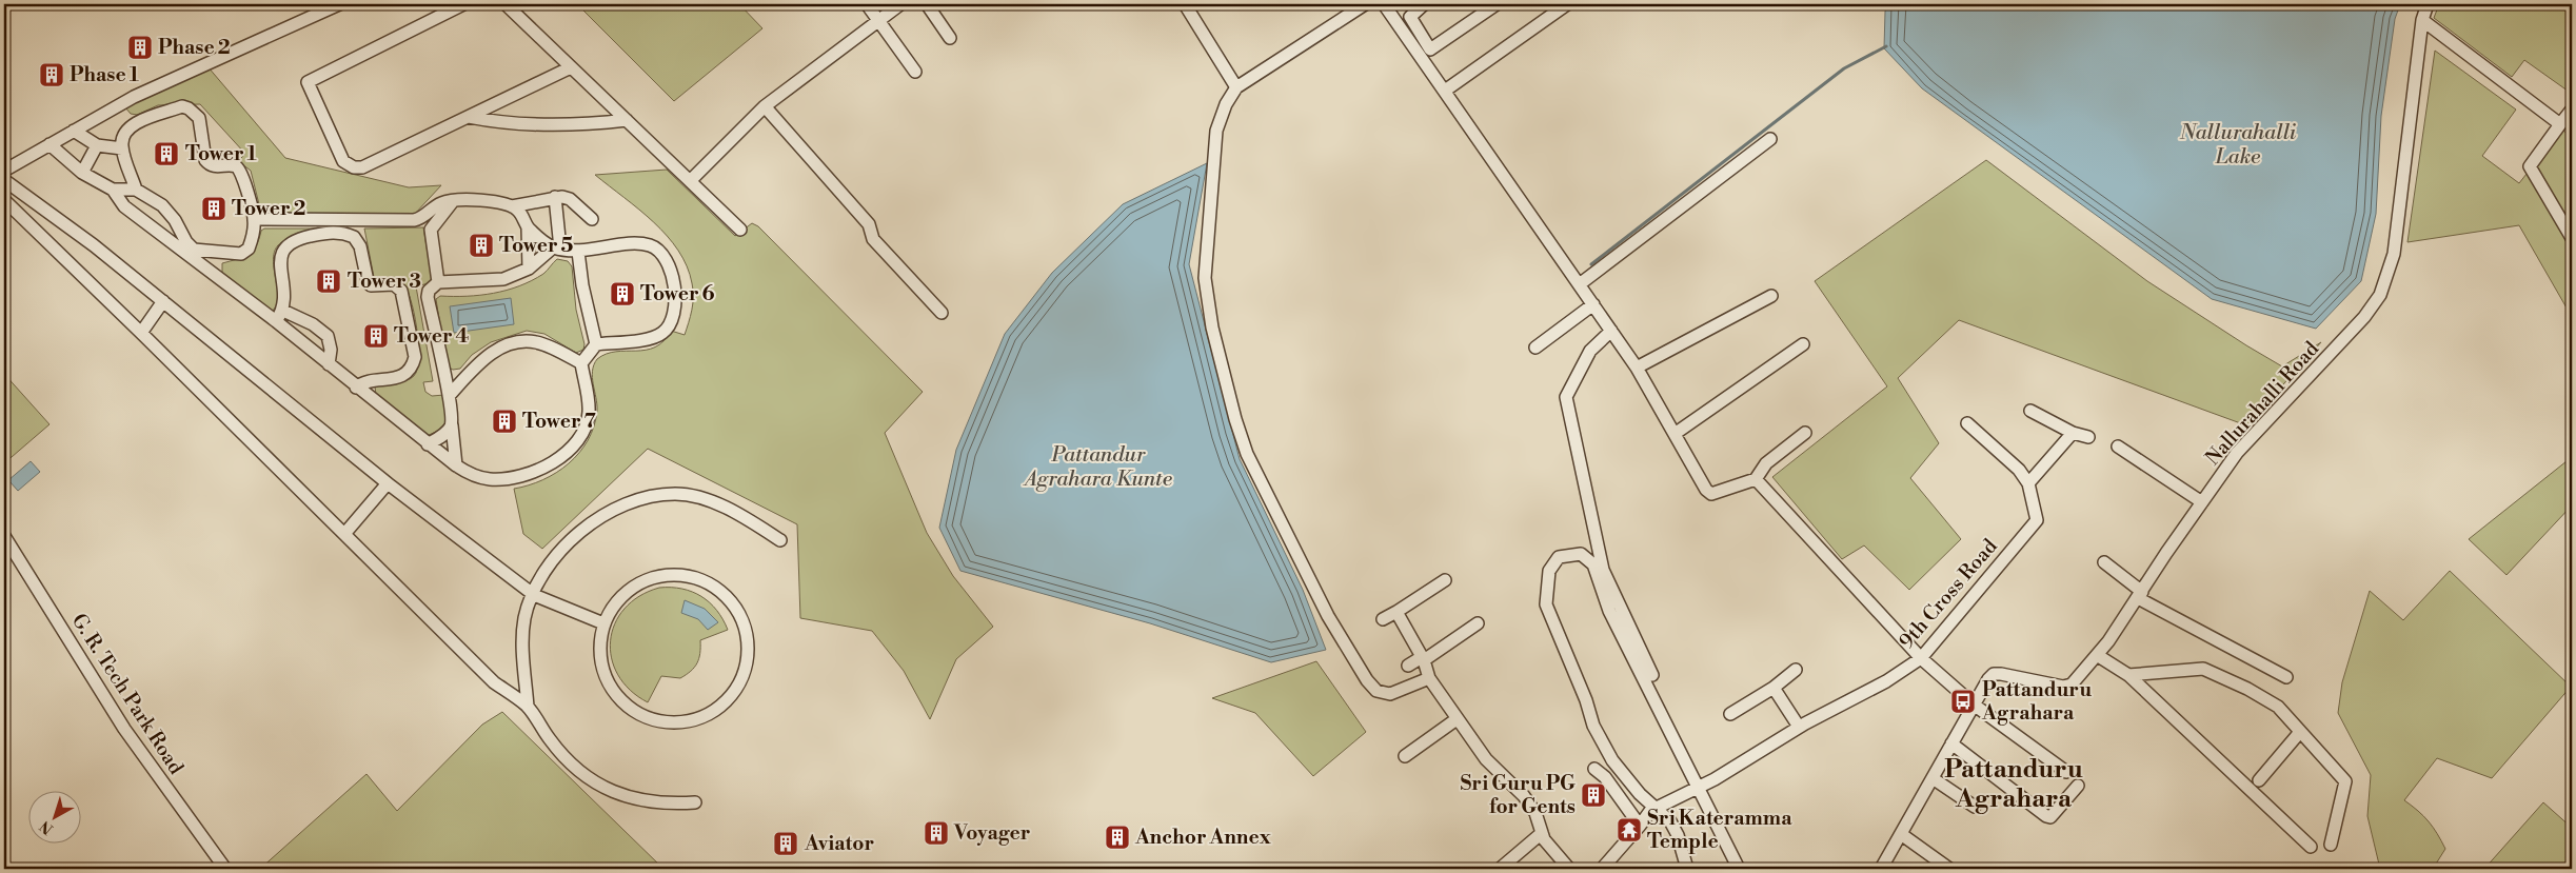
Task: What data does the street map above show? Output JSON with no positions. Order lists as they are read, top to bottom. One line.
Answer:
{"streets":{"street":["Nallurahalli Road","9th Cross Road","G. R. Tech Park Road"]},"districts":["Pattanduru Agrahara"],"water":["Nallurahalli Lake","Pattandur Agrahara Kunte"],"places":{"building":["Phase 2","Phase 1","Tower 1","Tower 2","Tower 5","Tower 3","Tower 6","Tower 4","Tower 7","Sri Guru PG for Gents","Voyager","Anchor Annex","Aviator"],"bus stop":["Pattanduru Agrahara"],"temple":["Sri Kateramma Temple"]},"north":"bottom left"}
